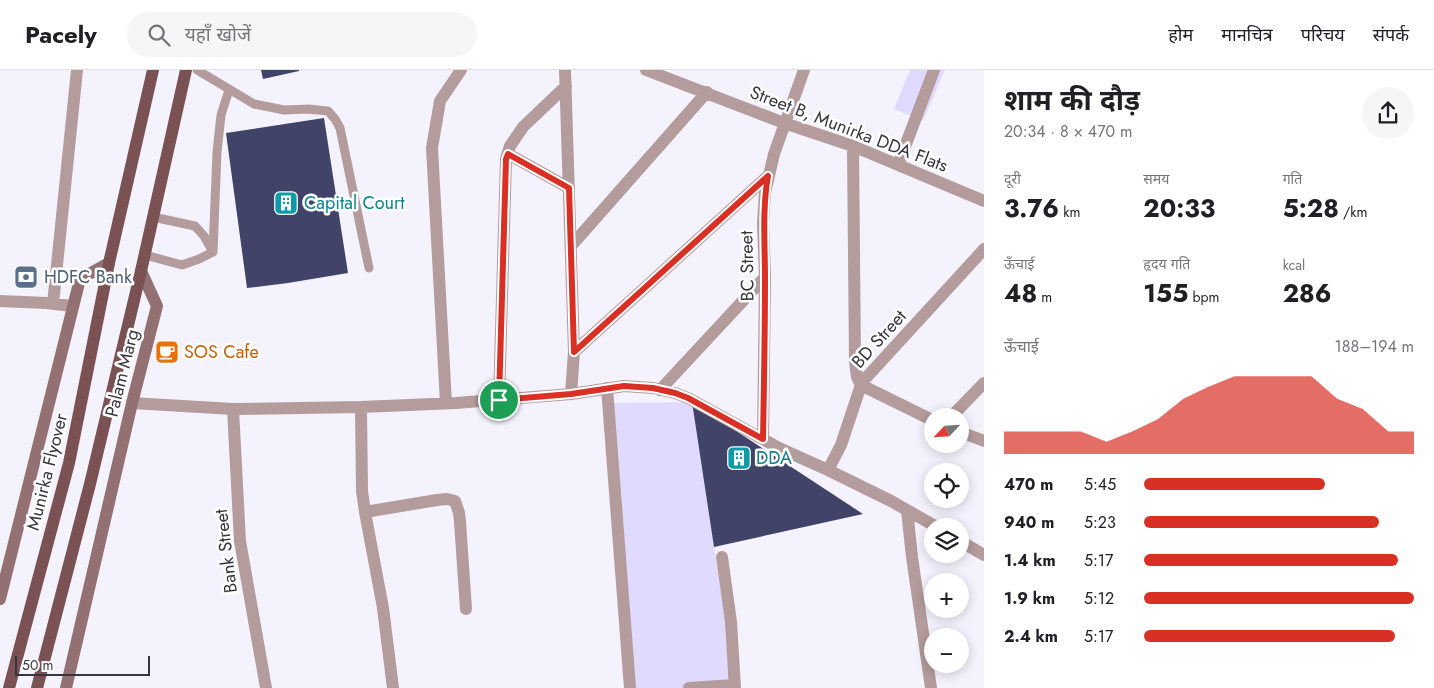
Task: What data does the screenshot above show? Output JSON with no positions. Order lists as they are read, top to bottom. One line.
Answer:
{"streets":{"main road":["Palam Marg","Munirka Flyover"],"street":["Street B, Munirka DDA Flats","BC Street","BD Street","Bank Street"]},"crossings":[["Street B, Munirka DDA Flats","BC Street"]],"places":{"building":["Capital Court","DDA"],"bank":["HDFC Bank"],"cafe":["SOS Cafe"]},"scale_bar":"50 m","north":"bottom left","page":{"header":"Pacely","search":"यहाँ खोजें","nav":["होम","मानचित्र","परिचय","संपर्क"],"heading":["शाम की दौड़","20:34 · 8 × 470 m"],"stats":[["दूरी","3.76 km"],["समय","20:33"],["गति","5:28 /km"],["ऊँचाई","48 m"],["हृदय गति","155 bpm"],["kcal","286"]],"chart":["ऊँचाई","188–194 m"],"map_buttons":["+","−"],"list":[{"name":"470 m","note":"5:45"},{"name":"940 m","note":"5:23"},{"name":"1.4 km","note":"5:17"},{"name":"1.9 km","note":"5:12"},{"name":"2.4 km","note":"5:17"}],"scale":"50 m"}}
